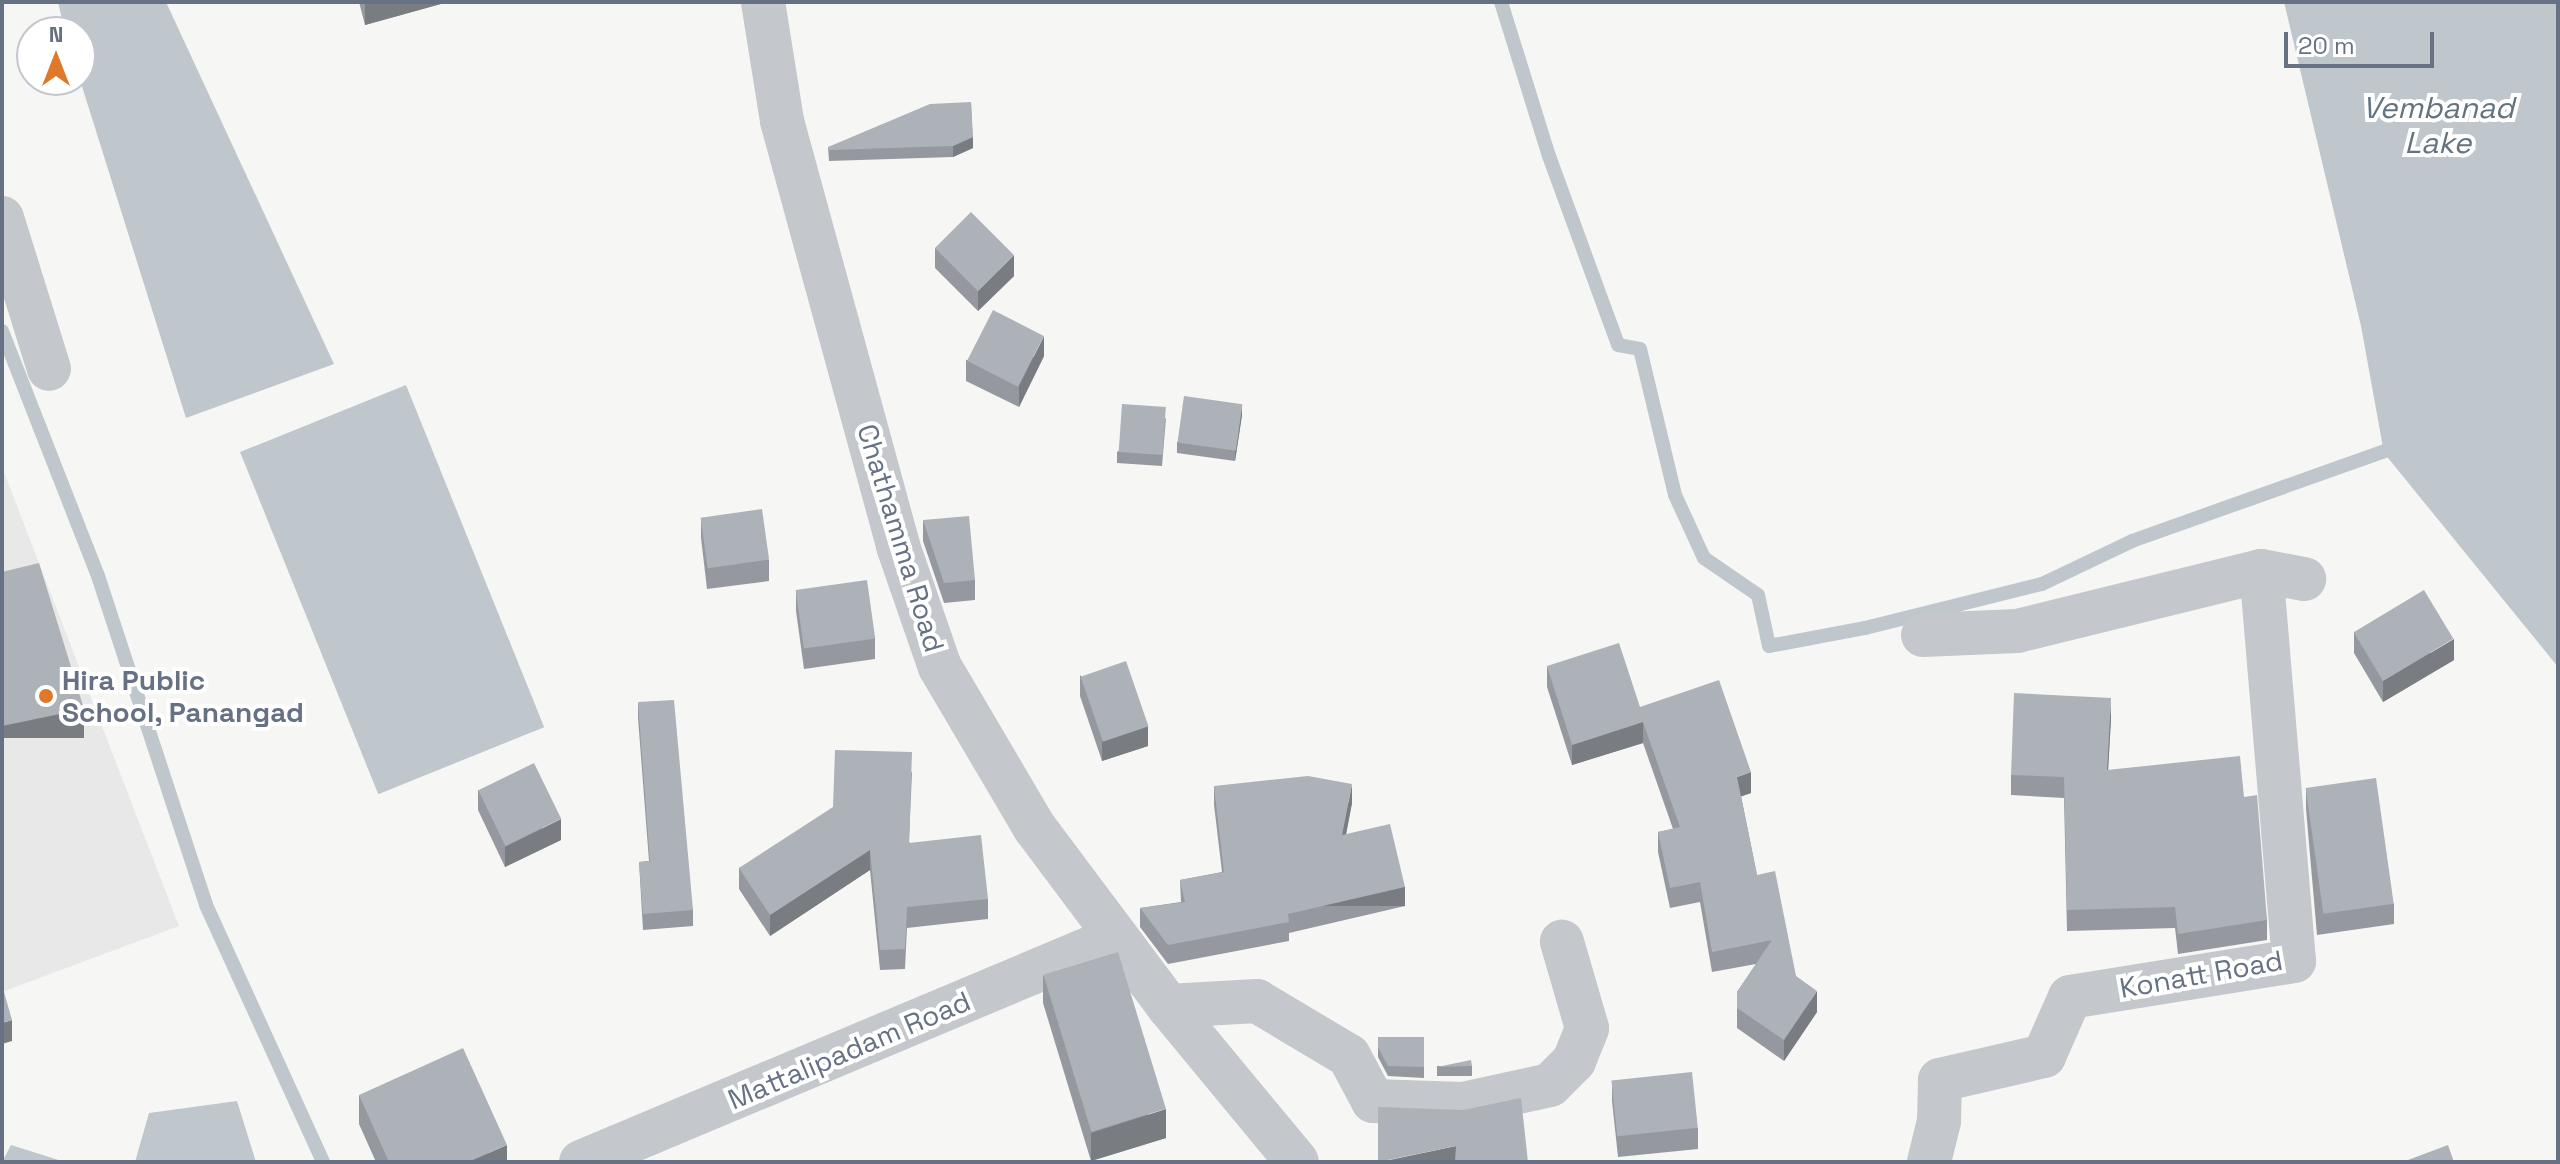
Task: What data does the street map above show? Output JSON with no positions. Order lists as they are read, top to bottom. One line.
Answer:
{"streets":{"street":["Chathamma Road","Konatt Road","Mattalipadam Road"]},"crossings":[["Chathamma Road","Mattalipadam Road"]],"water":["Vembanad Lake"],"places":["Hira Public School, Panangad"],"scale_bar":"20 m","north":"top"}
